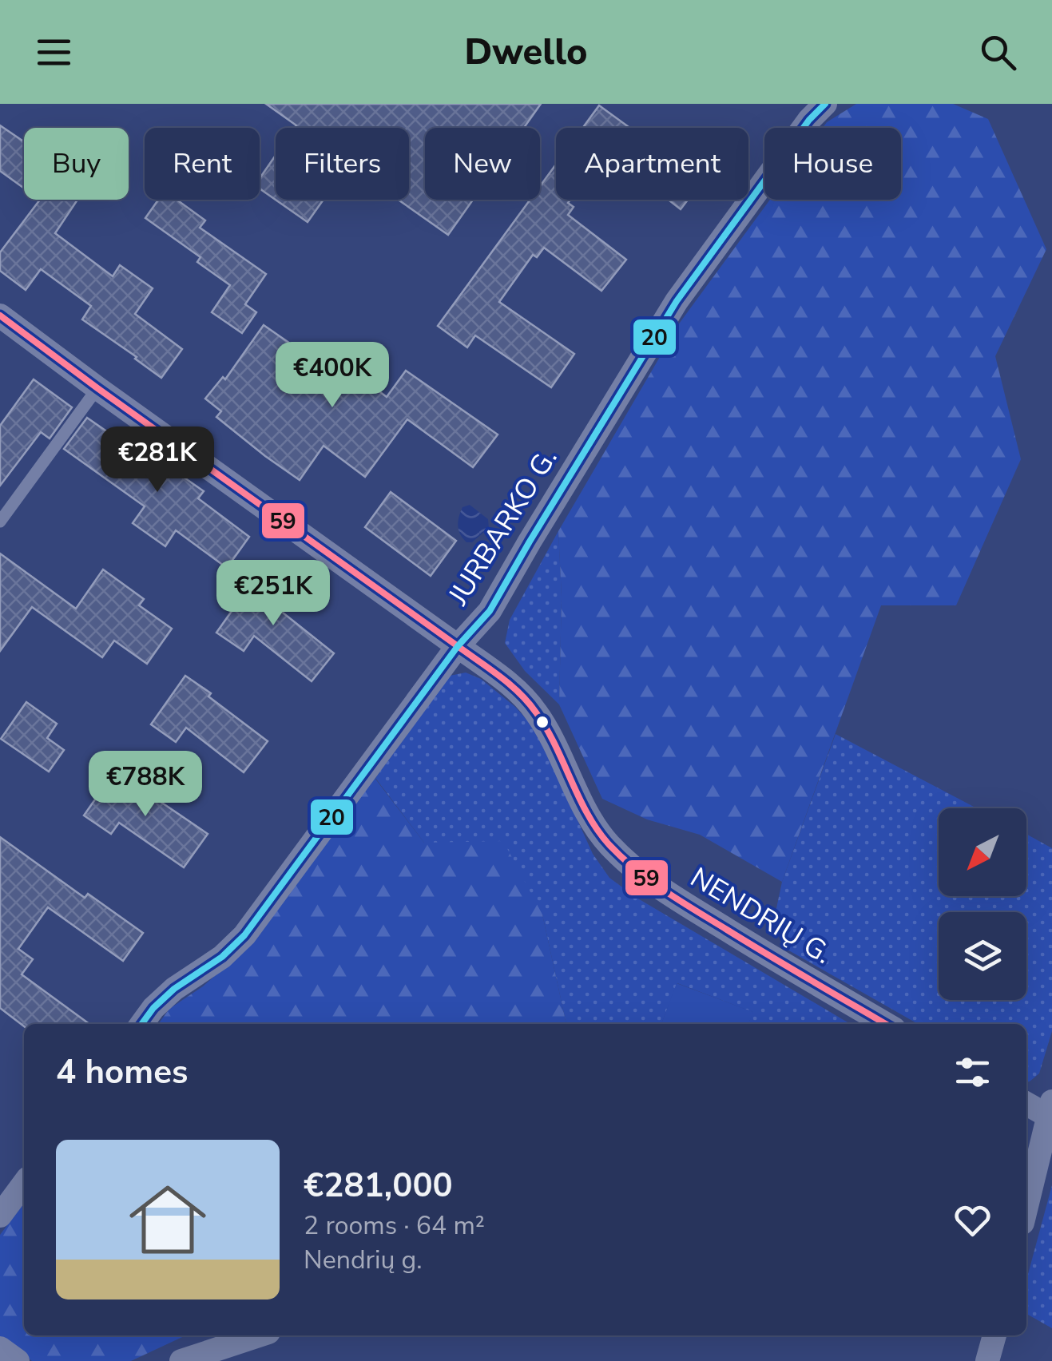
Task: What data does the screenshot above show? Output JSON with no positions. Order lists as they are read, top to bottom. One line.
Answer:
{"streets":{"street":["JURBARKO G.","NENDRIŲ G."]},"crossings":[["JURBARKO G.","NENDRIŲ G."]],"lines":["transit line 20","transit line 59"],"north":"bottom left","page":{"header":"Dwello","chip":["Buy","Rent","Filters","New","Apartment","House"],"price":["€400K","€281K","€251K","€788K"],"heading":"4 homes","list":[{"name":"€281,000","note":"2 rooms · 64 m² · Nendrių g."}]}}
